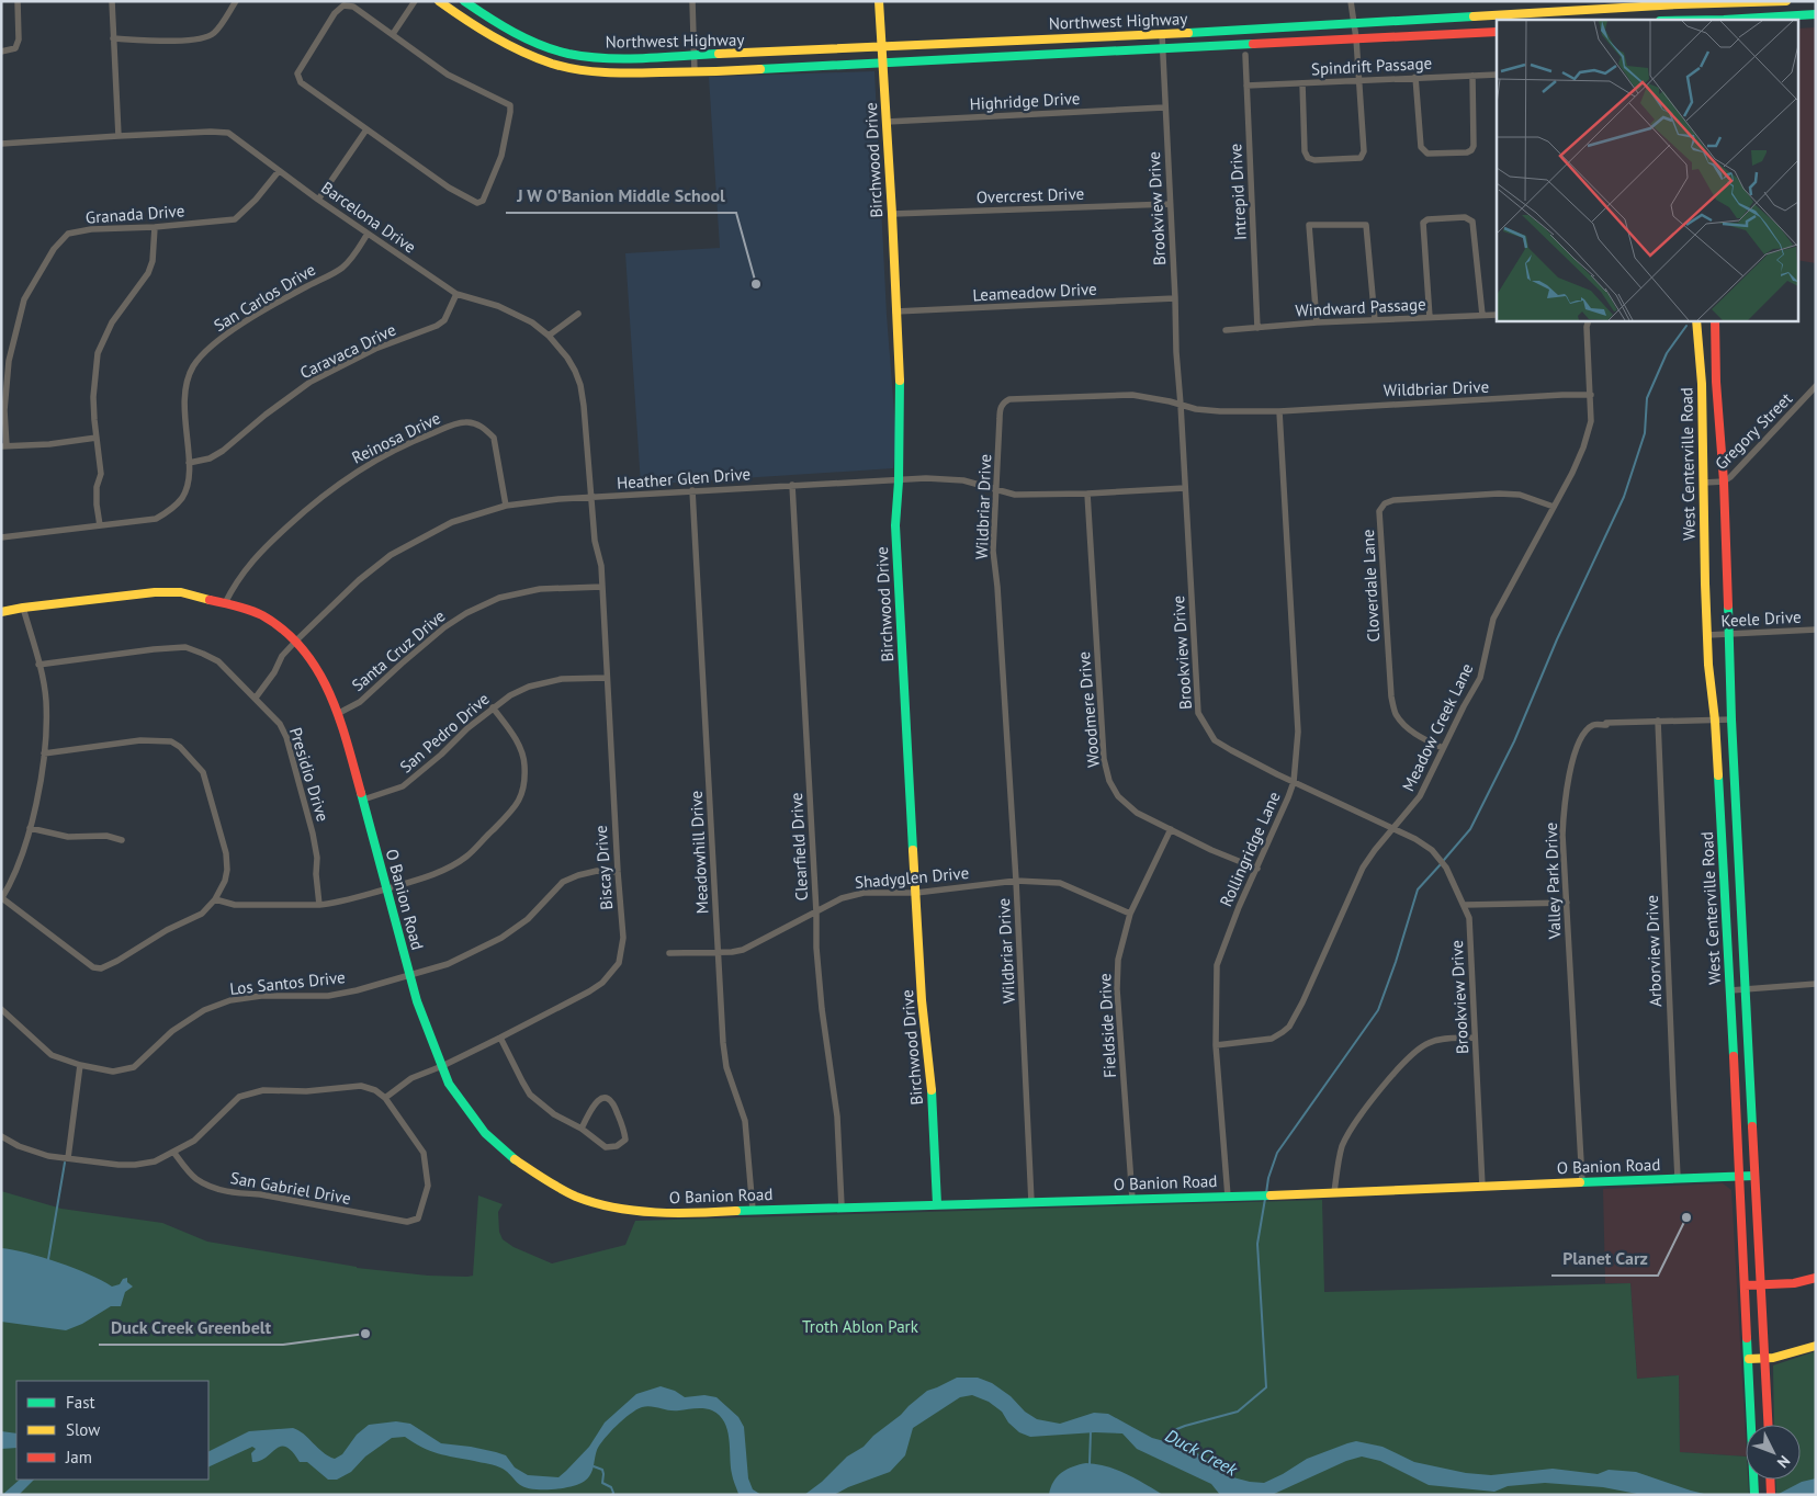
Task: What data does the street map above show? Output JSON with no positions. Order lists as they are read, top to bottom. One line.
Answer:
{"streets":{"main road":["Northwest Highway","Birchwood Drive","West Centerville Road","O Banion Road"],"street":["Spindrift Passage","Highridge Drive","Intrepid Drive","Overcrest Drive","Brookview Drive","Granada Drive","Barcelona Drive","Leameadow Drive","San Carlos Drive","Windward Passage","Caravaca Drive","Wildbriar Drive","Gregory Street","Reinosa Drive","Heather Glen Drive","Cloverdale Lane","Keele Drive","Santa Cruz Drive","Woodmere Drive","Meadow Creek Lane","San Pedro Drive","Presidio Drive","Clearfield Drive","Rollingridge Lane","Meadowhill Drive","Biscay Drive","Shadyglen Drive","Valley Park Drive","Arborview Drive","Los Santos Drive","Fieldside Drive","San Gabriel Drive"]},"crossings":[["Northwest Highway","Birchwood Drive"],["Northwest Highway","Brookview Drive"],["Spindrift Passage","Intrepid Drive"],["Highridge Drive","Birchwood Drive"],["Highridge Drive","Brookview Drive"],["Birchwood Drive","Overcrest Drive"],["Birchwood Drive","Leameadow Drive"],["Birchwood Drive","Heather Glen Drive"],["Birchwood Drive","Shadyglen Drive"],["Birchwood Drive","O Banion Road"],["Intrepid Drive","Windward Passage"],["Overcrest Drive","Brookview Drive"],["Brookview Drive","Leameadow Drive"],["Brookview Drive","Wildbriar Drive"],["Brookview Drive","Heather Glen Drive"],["Brookview Drive","Meadow Creek Lane"],["Brookview Drive","Rollingridge Lane"],["Brookview Drive","O Banion Road"],["Granada Drive","Barcelona Drive"],["Barcelona Drive","San Carlos Drive"],["Barcelona Drive","Caravaca Drive"],["Barcelona Drive","Heather Glen Drive"],["Barcelona Drive","Biscay Drive"],["San Carlos Drive","Caravaca Drive"],["Wildbriar Drive","Heather Glen Drive"],["Wildbriar Drive","Meadow Creek Lane"],["Wildbriar Drive","Rollingridge Lane"],["Wildbriar Drive","Shadyglen Drive"],["Wildbriar Drive","O Banion Road"],["Gregory Street","West Centerville Road"],["Reinosa Drive","Heather Glen Drive"],["Reinosa Drive","O Banion Road"],["West Centerville Road","Keele Drive"],["West Centerville Road","Valley Park Drive"],["West Centerville Road","O Banion Road"],["Heather Glen Drive","Woodmere Drive"],["Heather Glen Drive","Presidio Drive"],["Heather Glen Drive","Clearfield Drive"],["Heather Glen Drive","Meadowhill Drive"],["Heather Glen Drive","Biscay Drive"],["Heather Glen Drive","O Banion Road"],["Cloverdale Lane","Meadow Creek Lane"],["Santa Cruz Drive","Biscay Drive"],["Santa Cruz Drive","O Banion Road"],["Woodmere Drive","Rollingridge Lane"],["Woodmere Drive","Fieldside Drive"],["Meadow Creek Lane","Rollingridge Lane"],["San Pedro Drive","Biscay Drive"],["San Pedro Drive","O Banion Road"],["Clearfield Drive","Shadyglen Drive"],["Clearfield Drive","O Banion Road"],["Rollingridge Lane","O Banion Road"],["Meadowhill Drive","Shadyglen Drive"],["Meadowhill Drive","O Banion Road"],["Biscay Drive","O Banion Road"],["Biscay Drive","Los Santos Drive"],["Biscay Drive","San Gabriel Drive"],["Shadyglen Drive","Fieldside Drive"],["Valley Park Drive","O Banion Road"],["Valley Park Drive","Arborview Drive"],["O Banion Road","Arborview Drive"],["O Banion Road","Los Santos Drive"],["O Banion Road","Fieldside Drive"]],"water":["Duck Creek"],"parks":["Troth Ablon Park"],"places":["J W O'Banion Middle School","Planet Carz","Duck Creek Greenbelt"],"legend":["Fast","Slow","Jam"],"north":"bottom right"}
